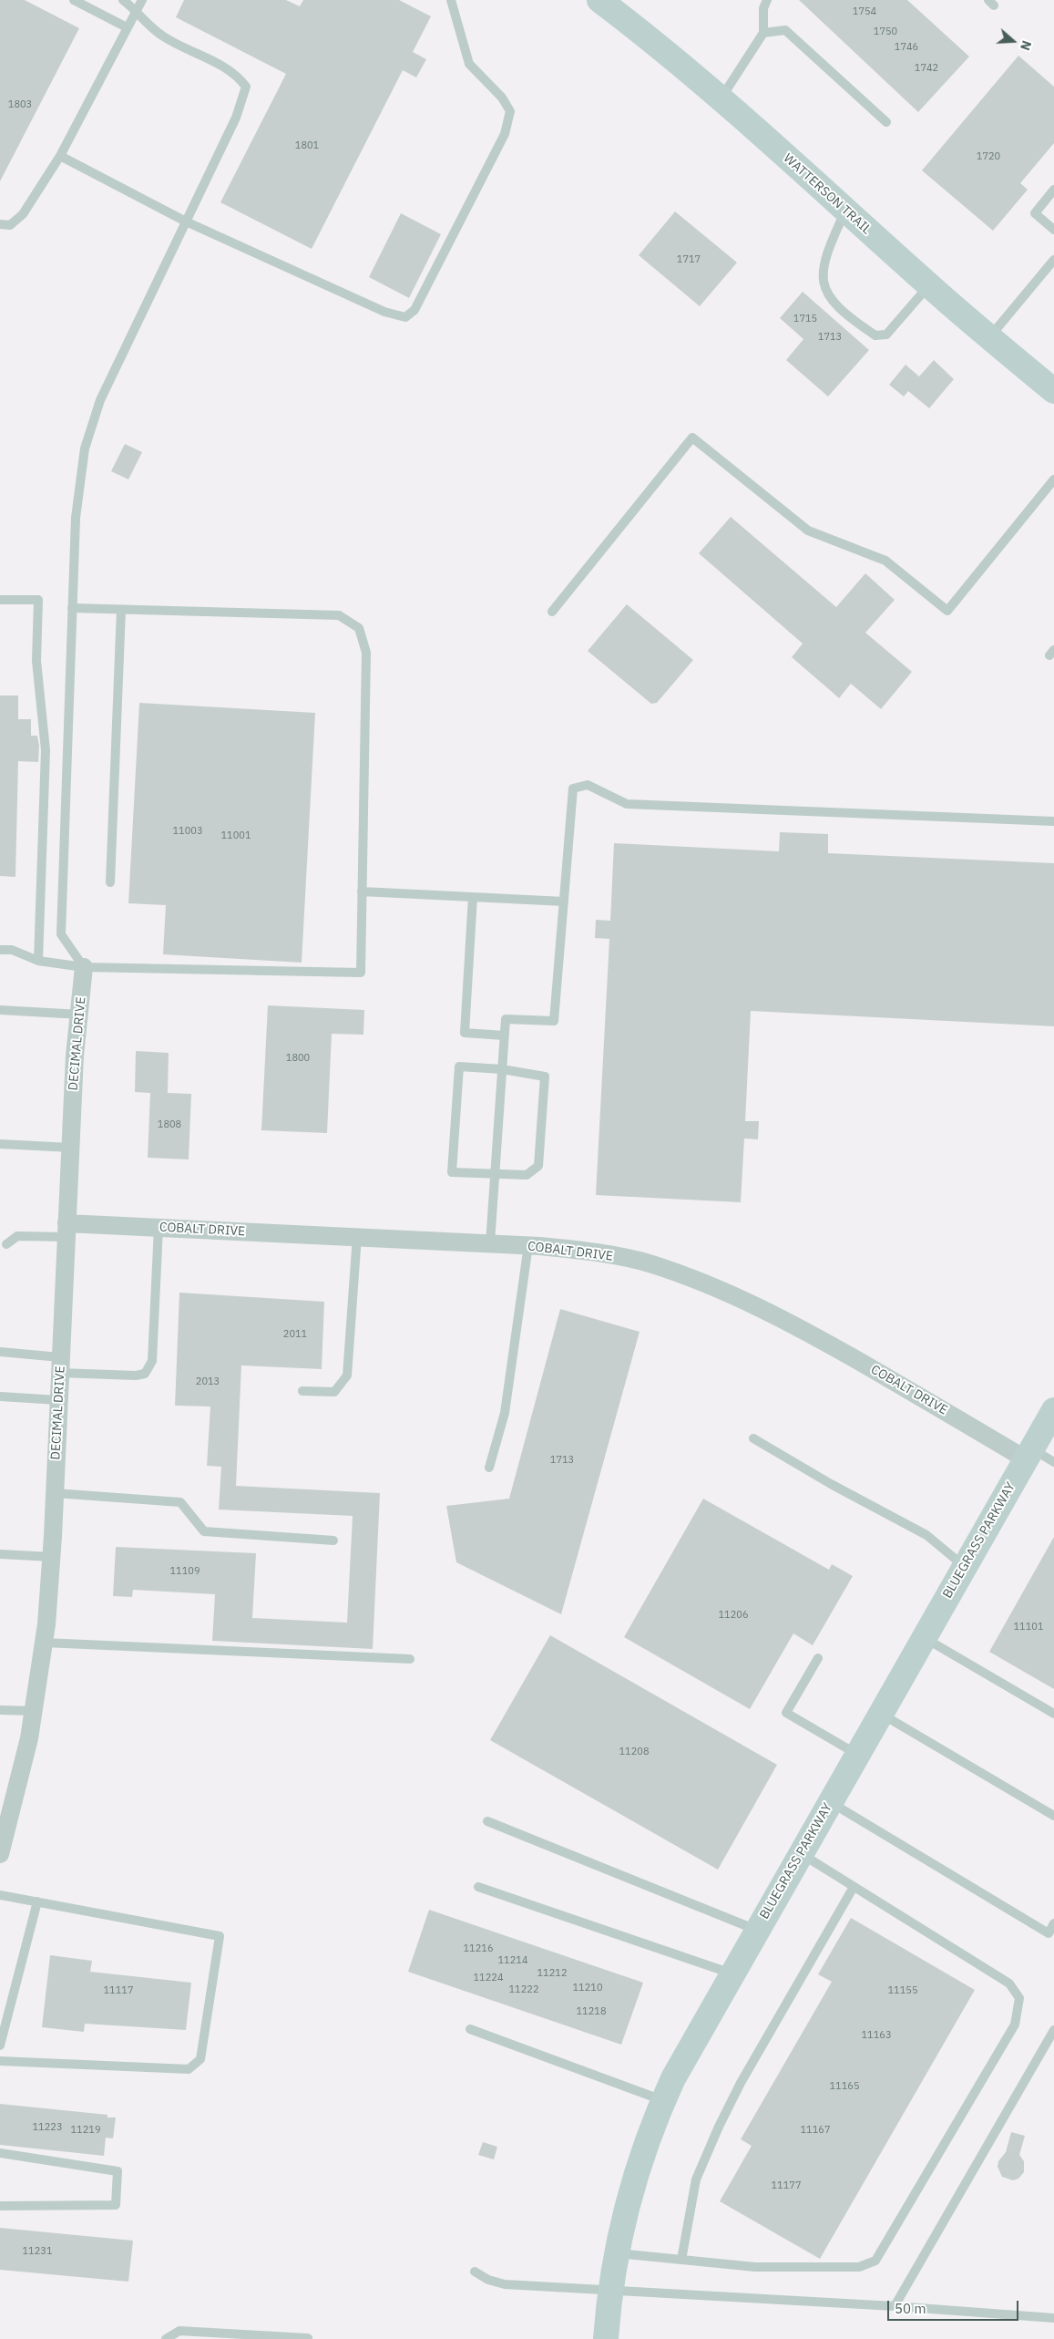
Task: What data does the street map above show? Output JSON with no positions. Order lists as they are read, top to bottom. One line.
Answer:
{"streets":{"street":["WATTERSON TRAIL","DECIMAL DRIVE","COBALT DRIVE","BLUEGRASS PARKWAY"]},"crossings":[["DECIMAL DRIVE","COBALT DRIVE"],["COBALT DRIVE","BLUEGRASS PARKWAY"]],"house_numbers":["1754","1750","1746","1742","1803","1801","1720","1717","1715","1713","11003","11001","1800","1808","2011","2013","1713","11109","11206","11101","11208","11216","11214","11212","11224","11210","11222","11117","11155","11218","11163","11165","11223","11219","11167","11177","11231"],"scale_bar":"50 m","north":"right"}
